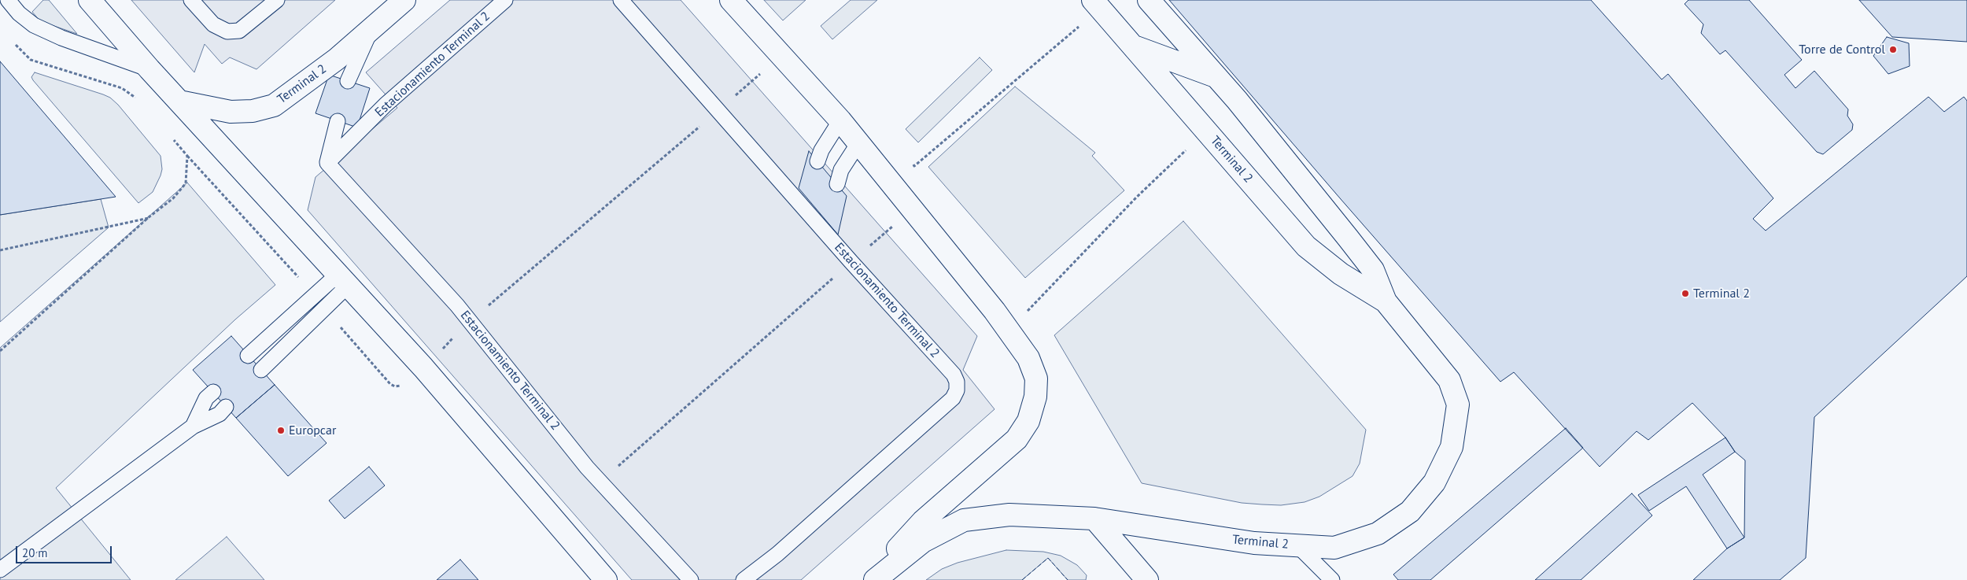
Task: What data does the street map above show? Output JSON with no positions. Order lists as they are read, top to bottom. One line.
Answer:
{"streets":{"street":["Terminal 2"],"lane":["Estacionamiento Terminal 2"]},"places":["Torre de Control","Terminal 2","Europcar"],"scale_bar":"20 m"}
